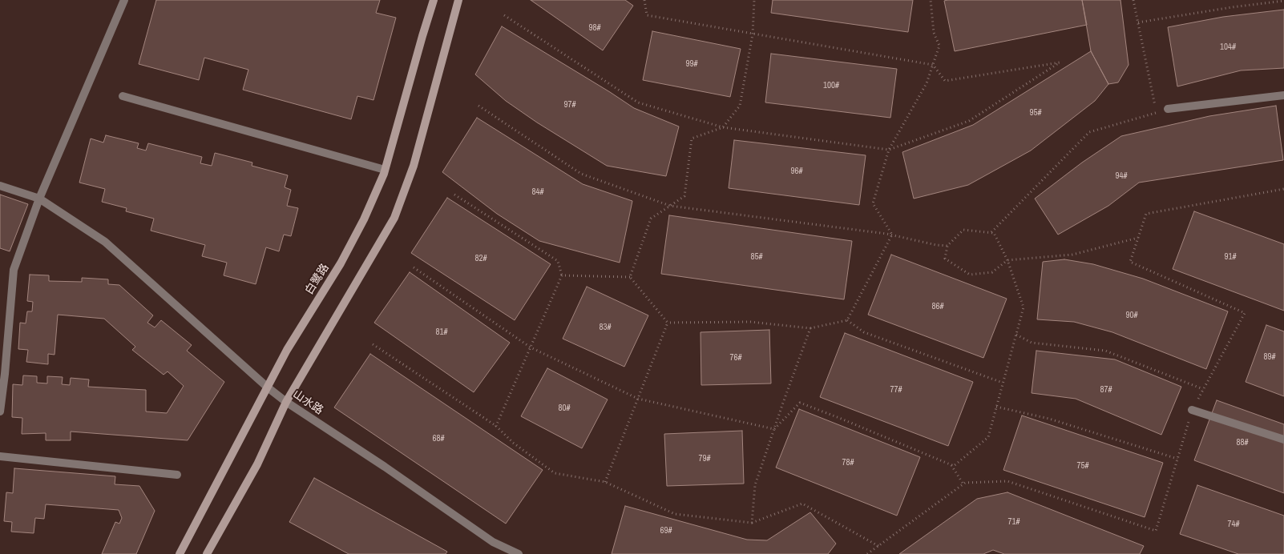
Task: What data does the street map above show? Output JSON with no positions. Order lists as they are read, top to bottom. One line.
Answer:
{"streets":{"street":["白鹭路","山水路"]},"crossings":[["白鹭路","山水路"]],"house_numbers":["98#","104#","99#","100#","97#","95#","96#","94#","84#","85#","91#","82#","86#","90#","83#","81#","89#","76#","77#","87#","80#","68#","88#","79#","78#","75#","71#","74#","69#"]}
